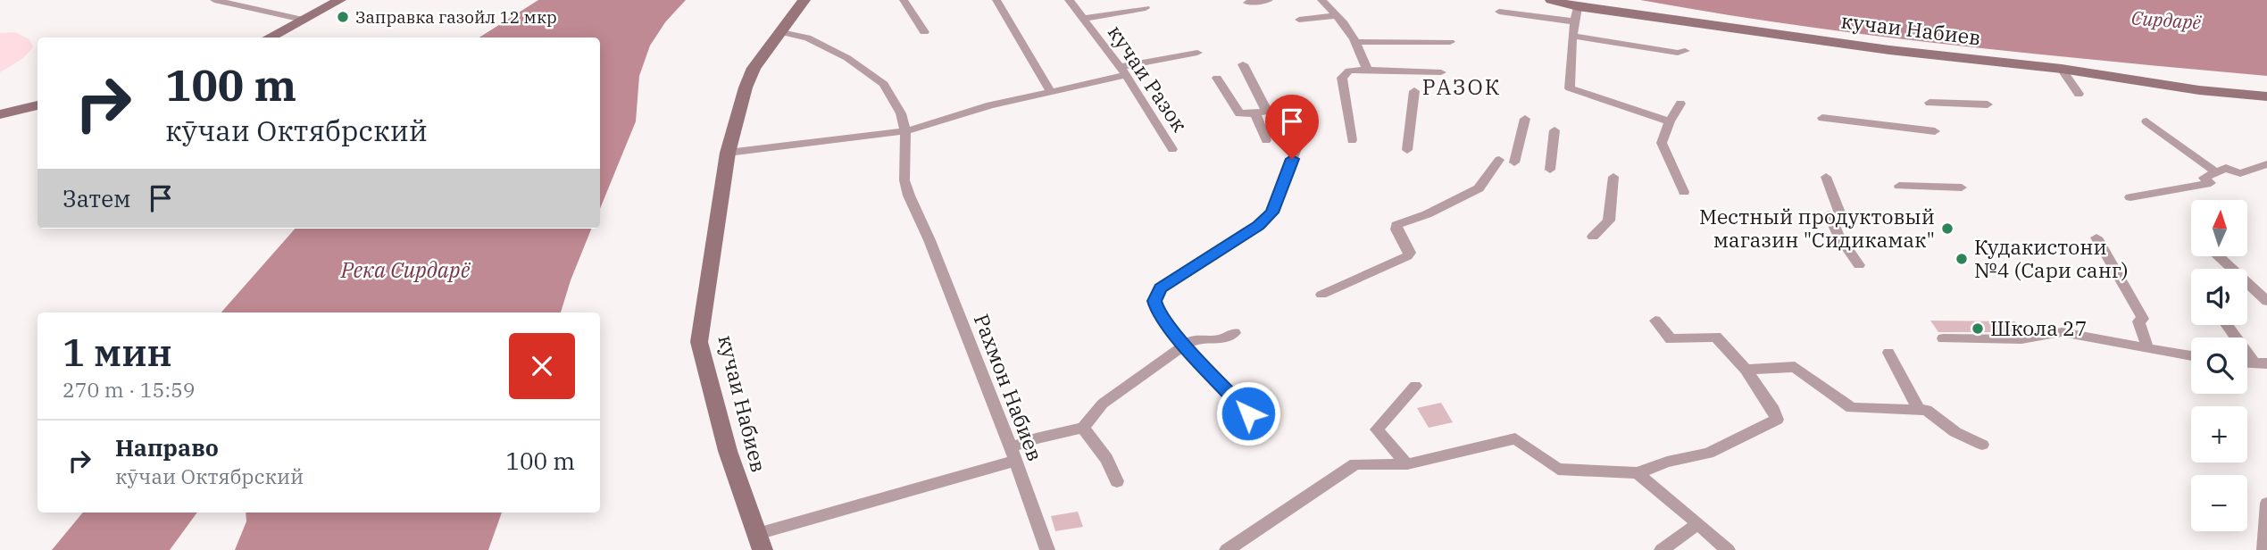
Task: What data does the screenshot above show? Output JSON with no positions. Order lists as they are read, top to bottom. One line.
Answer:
{"streets":{"main road":["кучаи Набиев"],"street":["кучаи Разок","Рахмон Набиев"]},"districts":["РАЗОК"],"water":["Сирдарё","Река Сирдарё"],"places":["Заправка газойл 12 мкр","Местный продуктовый магазин \"Сидикамак\"","Кудакистони №4 (Сари санг)","Школа 27"],"north":"top","page":{"turn":["100 m","кӯчаи Октябрский"],"then":"Затем","map_buttons":["+","−"],"heading":["1 мин","270 m · 15:59"],"list":[{"name":"Направо","note":"кӯчаи Октябрский","value":"100 m"}]}}
